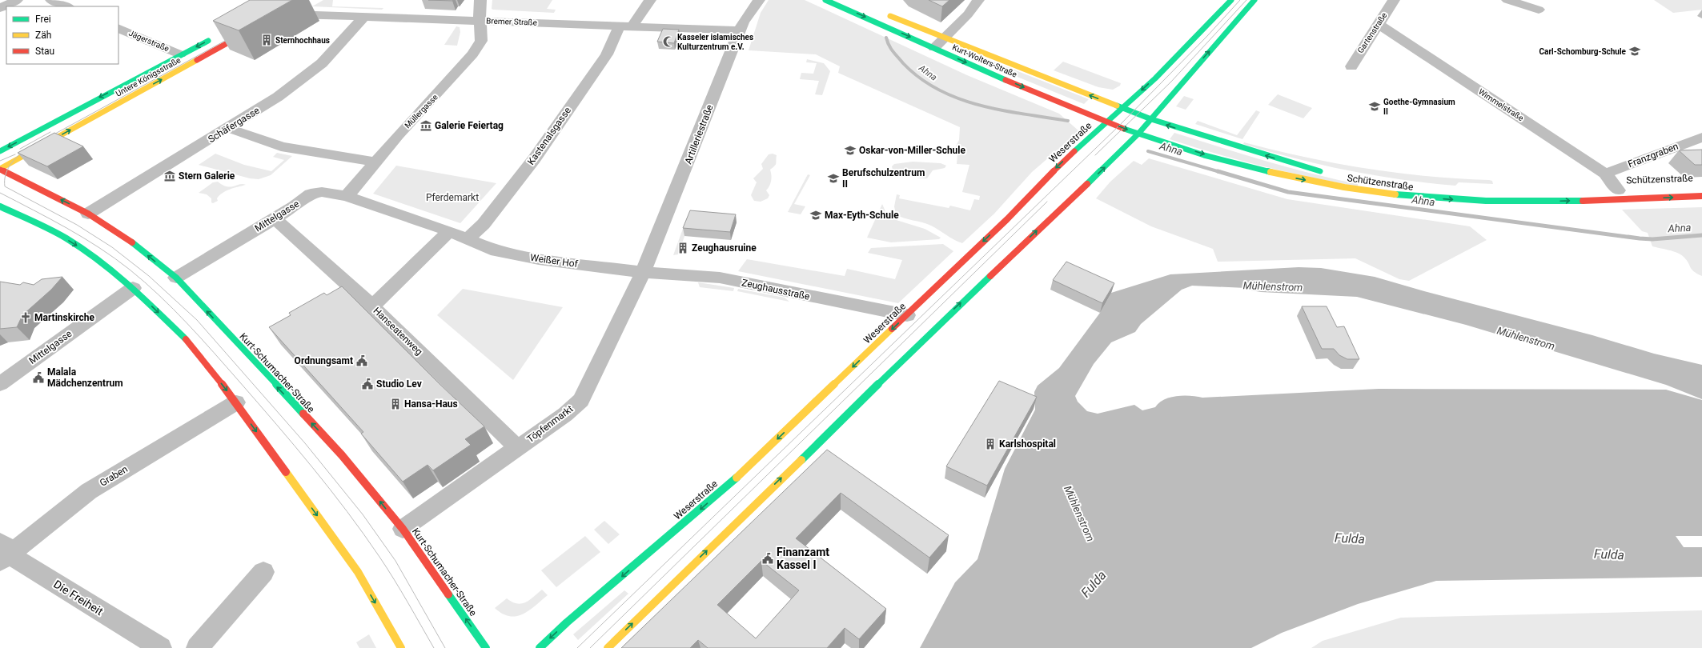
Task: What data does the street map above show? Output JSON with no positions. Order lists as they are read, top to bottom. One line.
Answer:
{"streets":{"main road":["Kurt-Wolters-Straße","Untere Königsstraße","Weserstraße","Schützenstraße","Kurt-Schumacher-Straße"],"street":["Bremer Straße","Gartenstraße","Jägerstraße","Wimmelstraße","Müllergasse","Schäfergasse","Artilleriestraße","Kastenalsgasse","Franzgraben","Mittelgasse","Weißer Hof","Zeughausstraße","Hanseatenweg","Töpfenmarkt","Graben","Die Freiheit"]},"crossings":[["Bremer Straße","Müllergasse"],["Bremer Straße","Schäfergasse"],["Bremer Straße","Artilleriestraße"],["Bremer Straße","Kastenalsgasse"],["Gartenstraße","Wimmelstraße"],["Jägerstraße","Untere Königsstraße"],["Kurt-Wolters-Straße","Weserstraße"],["Kurt-Wolters-Straße","Schützenstraße"],["Untere Königsstraße","Kurt-Schumacher-Straße"],["Wimmelstraße","Franzgraben"],["Wimmelstraße","Schützenstraße"],["Müllergasse","Mittelgasse"],["Schäfergasse","Kurt-Schumacher-Straße"],["Artilleriestraße","Weißer Hof"],["Artilleriestraße","Zeughausstraße"],["Artilleriestraße","Töpfenmarkt"],["Kastenalsgasse","Weißer Hof"],["Weserstraße","Zeughausstraße"],["Mittelgasse","Hanseatenweg"],["Mittelgasse","Kurt-Schumacher-Straße"],["Weißer Hof","Zeughausstraße"],["Weißer Hof","Töpfenmarkt"],["Zeughausstraße","Töpfenmarkt"],["Hanseatenweg","Töpfenmarkt"],["Kurt-Schumacher-Straße","Töpfenmarkt"],["Graben","Die Freiheit"]],"water":["Ahna","Mühlenstrom","Fulda"],"parks":["Pferdemarkt"],"places":{"building":["Sternhochhaus","Zeughausruine","Hansa-Haus","Karlshospital"],"mosque":["Kasseler islamisches Kulturzentrum e.V."],"school or university":["Carl-Schomburg-Schule","Goethe-Gymnasium II","Oskar-von-Miller-Schule","Berufschulzentrum II","Max-Eyth-Schule"],"museum":["Galerie Feiertag","Stern Galerie"],"church":["Martinskirche"],"public building":["Ordnungsamt","Malala Mädchenzentrum","Studio Lev","Finanzamt Kassel I"]},"legend":["Frei","Zäh","Stau"]}
